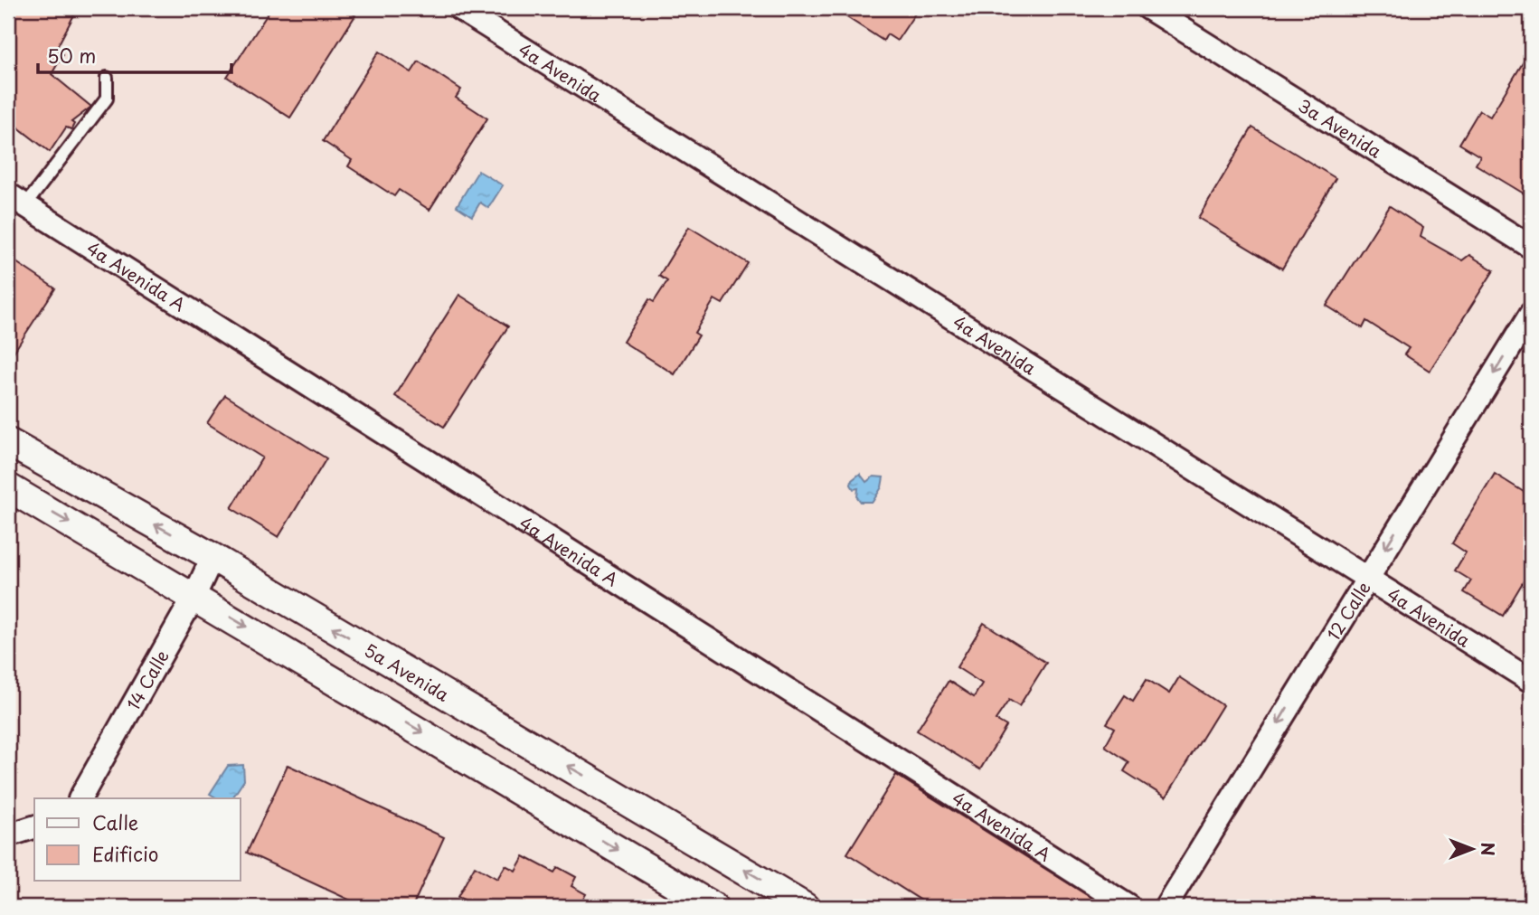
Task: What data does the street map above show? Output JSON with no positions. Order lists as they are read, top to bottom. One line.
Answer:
{"streets":{"street":["4a Avenida","3a Avenida","4a Avenida A","12 Calle","5a Avenida","14 Calle"]},"crossings":[["4a Avenida","12 Calle"],["5a Avenida","14 Calle"]],"one_way":["12 Calle"],"legend":["Calle","Edificio"],"scale_bar":"50 m","north":"right"}
